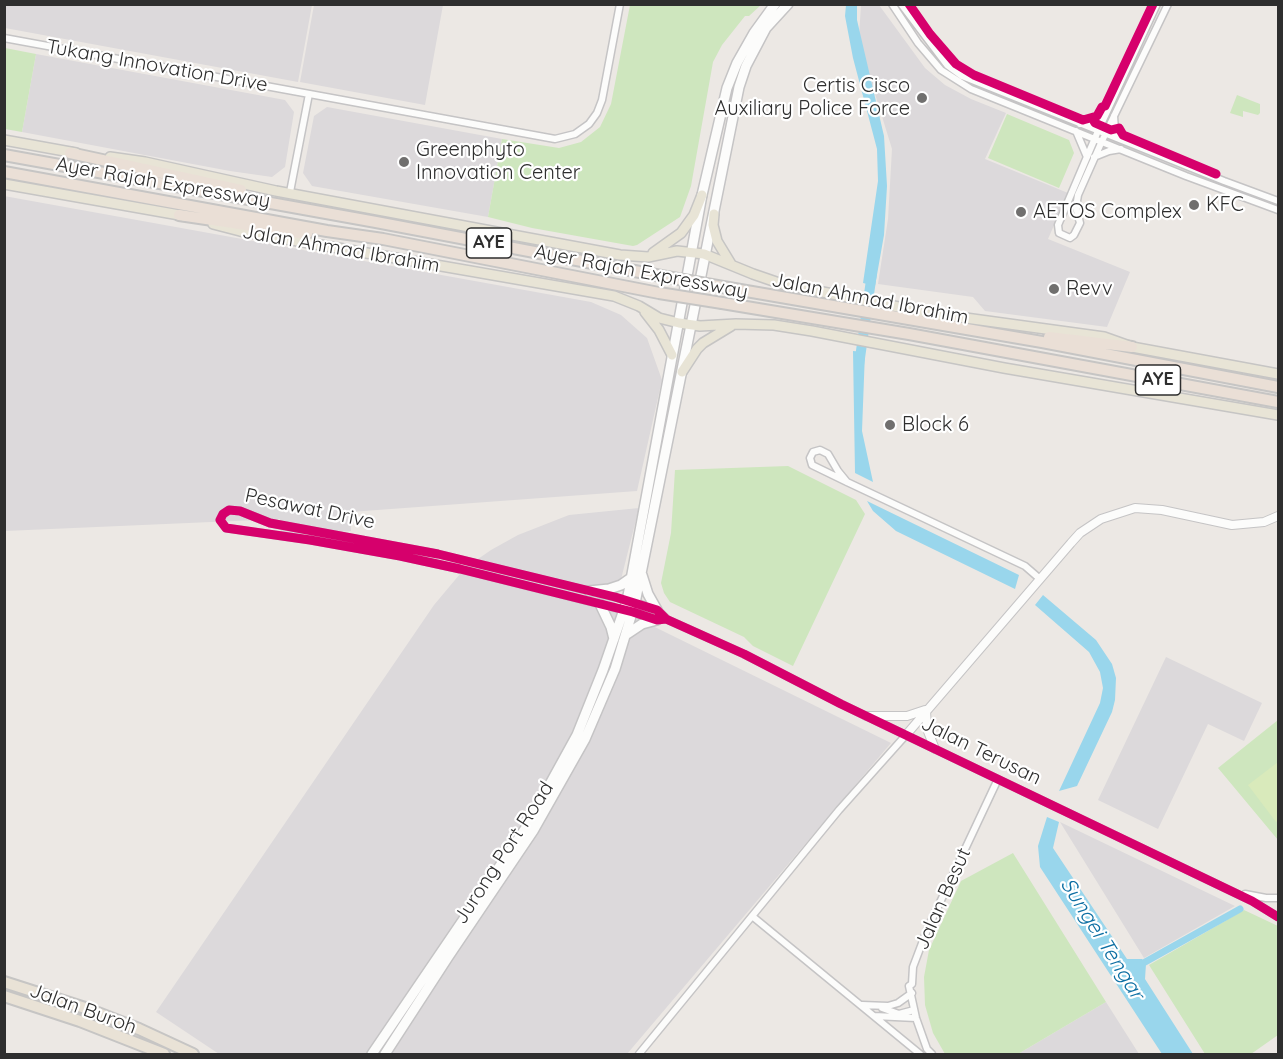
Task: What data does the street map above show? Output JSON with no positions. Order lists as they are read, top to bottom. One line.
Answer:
{"streets":{"highway":["Ayer Rajah Expressway","AYE","Jalan Buroh"],"main road":["Jalan Ahmad Ibrahim","Jurong Port Road"],"street":["Tukang Innovation Drive","Pesawat Drive","Jalan Terusan","Jalan Besut"]},"crossings":[["Ayer Rajah Expressway","Jalan Ahmad Ibrahim"],["Jalan Ahmad Ibrahim","Jurong Port Road"],["Pesawat Drive","Jurong Port Road"],["Jalan Terusan","Jalan Besut"]],"water":["Sungei Tengar"],"places":["Certis Cisco Auxiliary Police Force","Greenphyto Innovation Center","KFC","AETOS Complex","Revv","Block 6"]}
